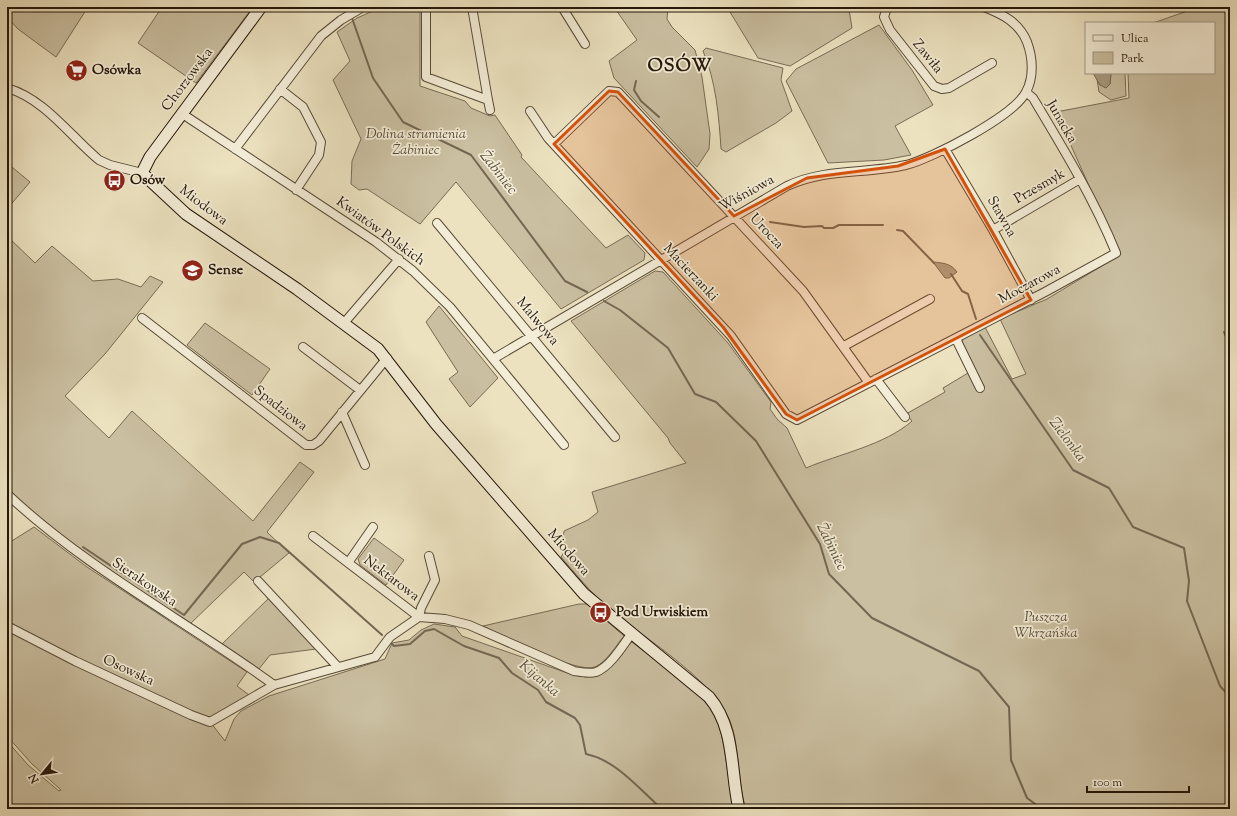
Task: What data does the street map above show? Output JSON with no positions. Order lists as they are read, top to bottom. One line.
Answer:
{"streets":{"street":["Zawiła","Chorzowska","Junacka","Przesmyk","Wiśniowa","Miodowa","Stawna","Kwiatów Polskich","Urocza","Macierzanki","Moczarowa","Malwowa","Spadziowa","Nektarowa","Sierakowska","Osowska"]},"crossings":[["Chorzowska","Miodowa"],["Chorzowska","Kwiatów Polskich"],["Junacka","Przesmyk"],["Junacka","Wiśniowa"],["Junacka","Moczarowa"],["Przesmyk","Stawna"],["Wiśniowa","Stawna"],["Wiśniowa","Kwiatów Polskich"],["Wiśniowa","Urocza"],["Wiśniowa","Macierzanki"],["Wiśniowa","Malwowa"],["Miodowa","Spadziowa"],["Stawna","Moczarowa"],["Urocza","Macierzanki"],["Urocza","Moczarowa"],["Macierzanki","Moczarowa"],["Sierakowska","Osowska"]],"districts":["OSÓW"],"water":["Żabiniec","Zielonka","Kijanka"],"parks":["Dolina strumienia Żabiniec","Puszcza Wkrzańska"],"places":{"supermarket":["Osówka"],"bus stop":["Osów","Pod Urwiskiem"],"school or university":["Sense"]},"legend":["Ulica","Park"],"scale_bar":"100 m","north":"bottom left"}
